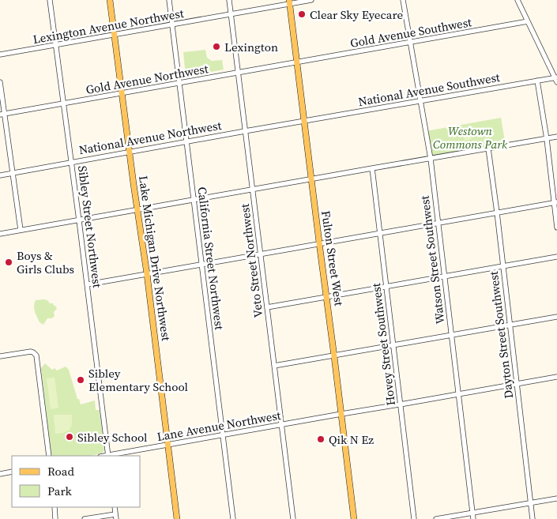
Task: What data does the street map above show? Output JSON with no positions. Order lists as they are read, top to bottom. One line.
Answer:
{"streets":{"main road":["Lake Michigan Drive Northwest","Fulton Street West"],"street":["Lexington Avenue Northwest","Gold Avenue Southwest","Gold Avenue Northwest","National Avenue Southwest","National Avenue Northwest","Sibley Street Northwest","California Street Northwest","Watson Street Southwest","Veto Street Northwest","Dayton Street Southwest","Hovey Street Southwest","Lane Avenue Northwest"]},"crossings":[["Lexington Avenue Northwest","Sibley Street Northwest"],["Lexington Avenue Northwest","Lake Michigan Drive Northwest"],["Lexington Avenue Northwest","California Street Northwest"],["Lexington Avenue Northwest","Fulton Street West"],["Lexington Avenue Northwest","Veto Street Northwest"],["Gold Avenue Southwest","Gold Avenue Northwest"],["Gold Avenue Southwest","Fulton Street West"],["Gold Avenue Southwest","Watson Street Southwest"],["Gold Avenue Northwest","Sibley Street Northwest"],["Gold Avenue Northwest","Lake Michigan Drive Northwest"],["Gold Avenue Northwest","California Street Northwest"],["Gold Avenue Northwest","Fulton Street West"],["Gold Avenue Northwest","Veto Street Northwest"],["National Avenue Southwest","National Avenue Northwest"],["National Avenue Southwest","Fulton Street West"],["National Avenue Southwest","Watson Street Southwest"],["National Avenue Northwest","Sibley Street Northwest"],["National Avenue Northwest","Lake Michigan Drive Northwest"],["National Avenue Northwest","California Street Northwest"],["National Avenue Northwest","Fulton Street West"],["National Avenue Northwest","Veto Street Northwest"],["Sibley Street Northwest","Lane Avenue Northwest"],["Lake Michigan Drive Northwest","Lane Avenue Northwest"],["California Street Northwest","Lane Avenue Northwest"],["Fulton Street West","Lane Avenue Northwest"],["Watson Street Southwest","Lane Avenue Northwest"],["Veto Street Northwest","Lane Avenue Northwest"],["Dayton Street Southwest","Lane Avenue Northwest"],["Hovey Street Southwest","Lane Avenue Northwest"]],"parks":["Westown Commons Park"],"places":["Clear Sky Eyecare","Lexington","Boys & Girls Clubs","Sibley Elementary School","Sibley School","Qik N Ez"],"legend":["Road","Park"]}
